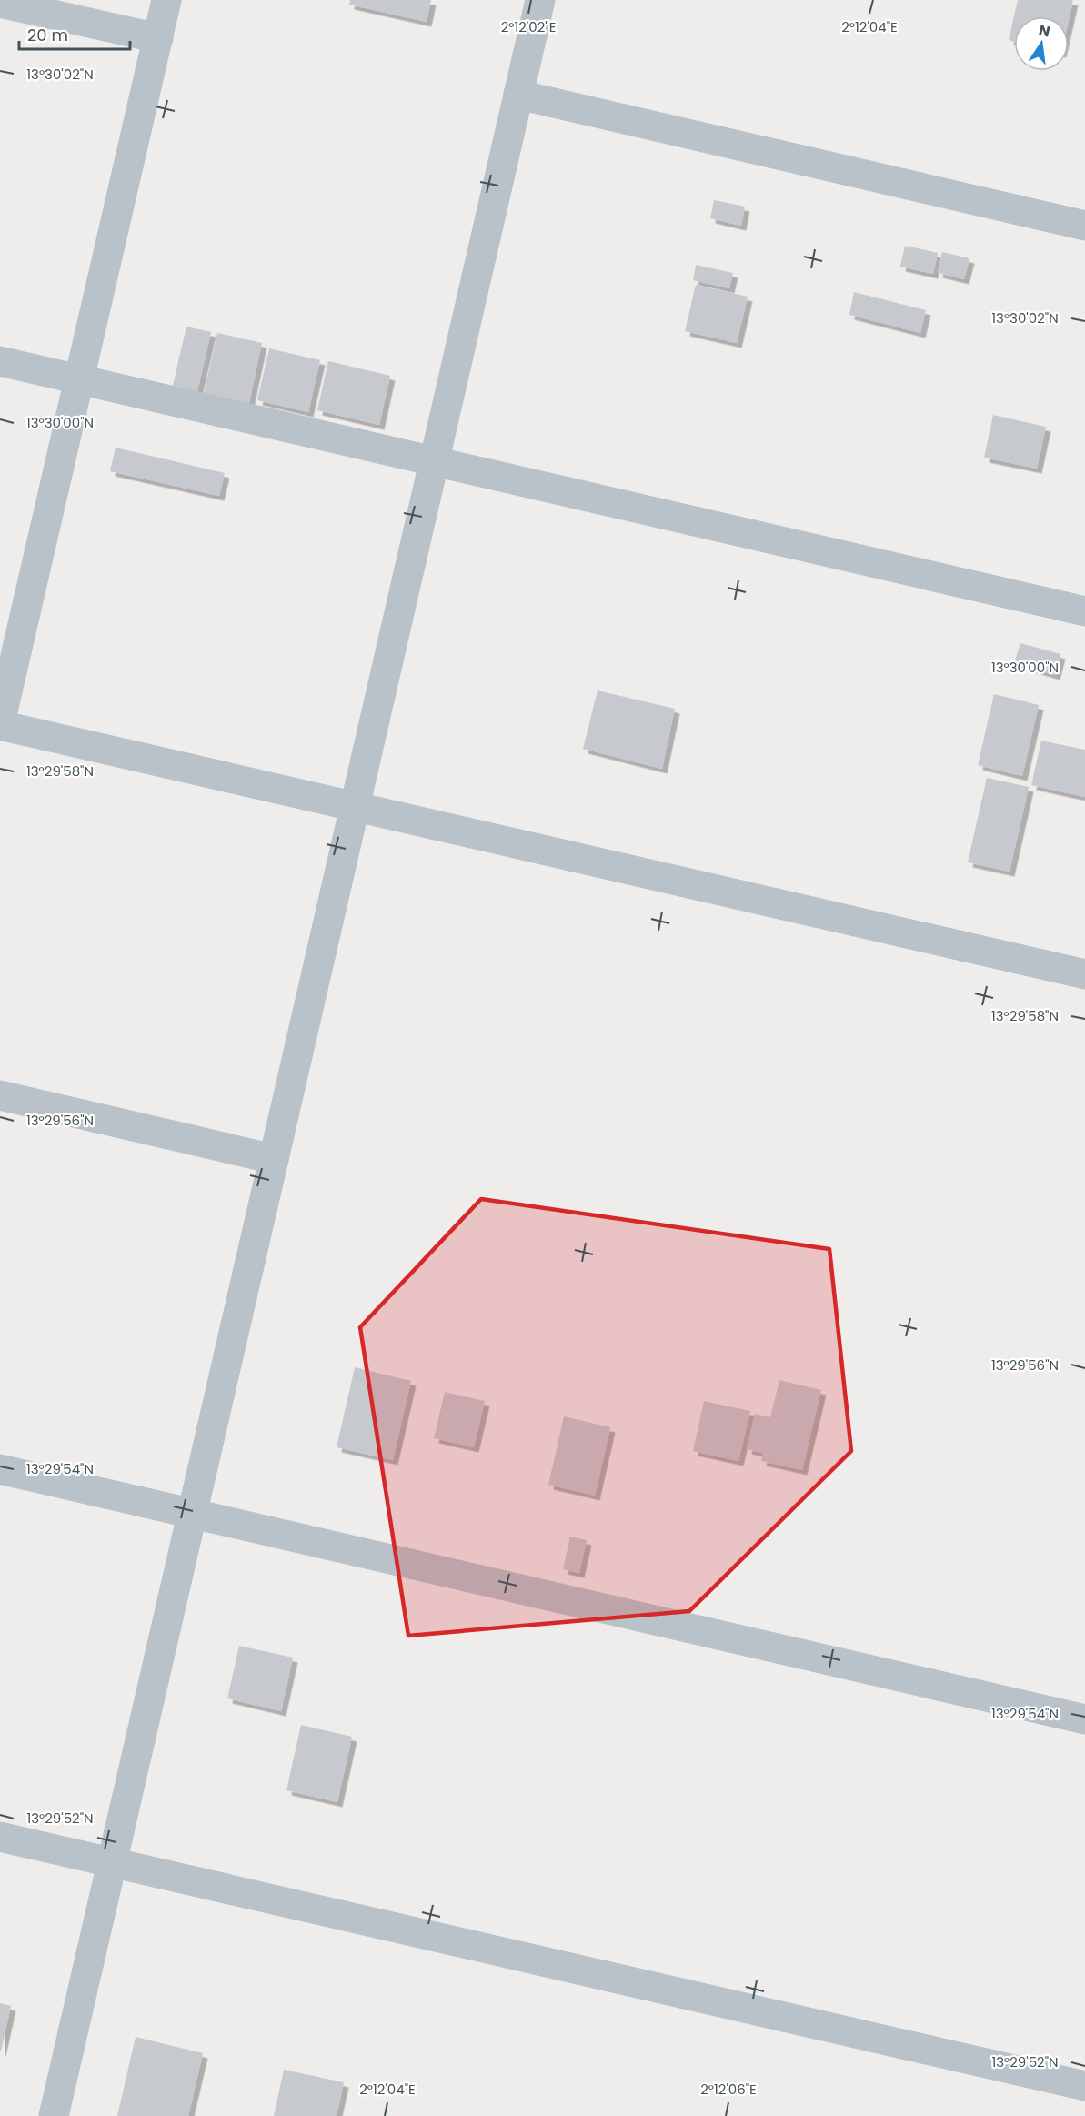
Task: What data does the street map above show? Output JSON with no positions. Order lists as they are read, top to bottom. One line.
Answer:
{"scale_bar":"20 m","north":"top","coordinates":["2°12'02\"E","2°12'04\"E","13°30'02\"N","13°30'00\"N","13°29'58\"N","13°29'56\"N","13°29'54\"N","13°29'52\"N","2°12'06\"E"]}
